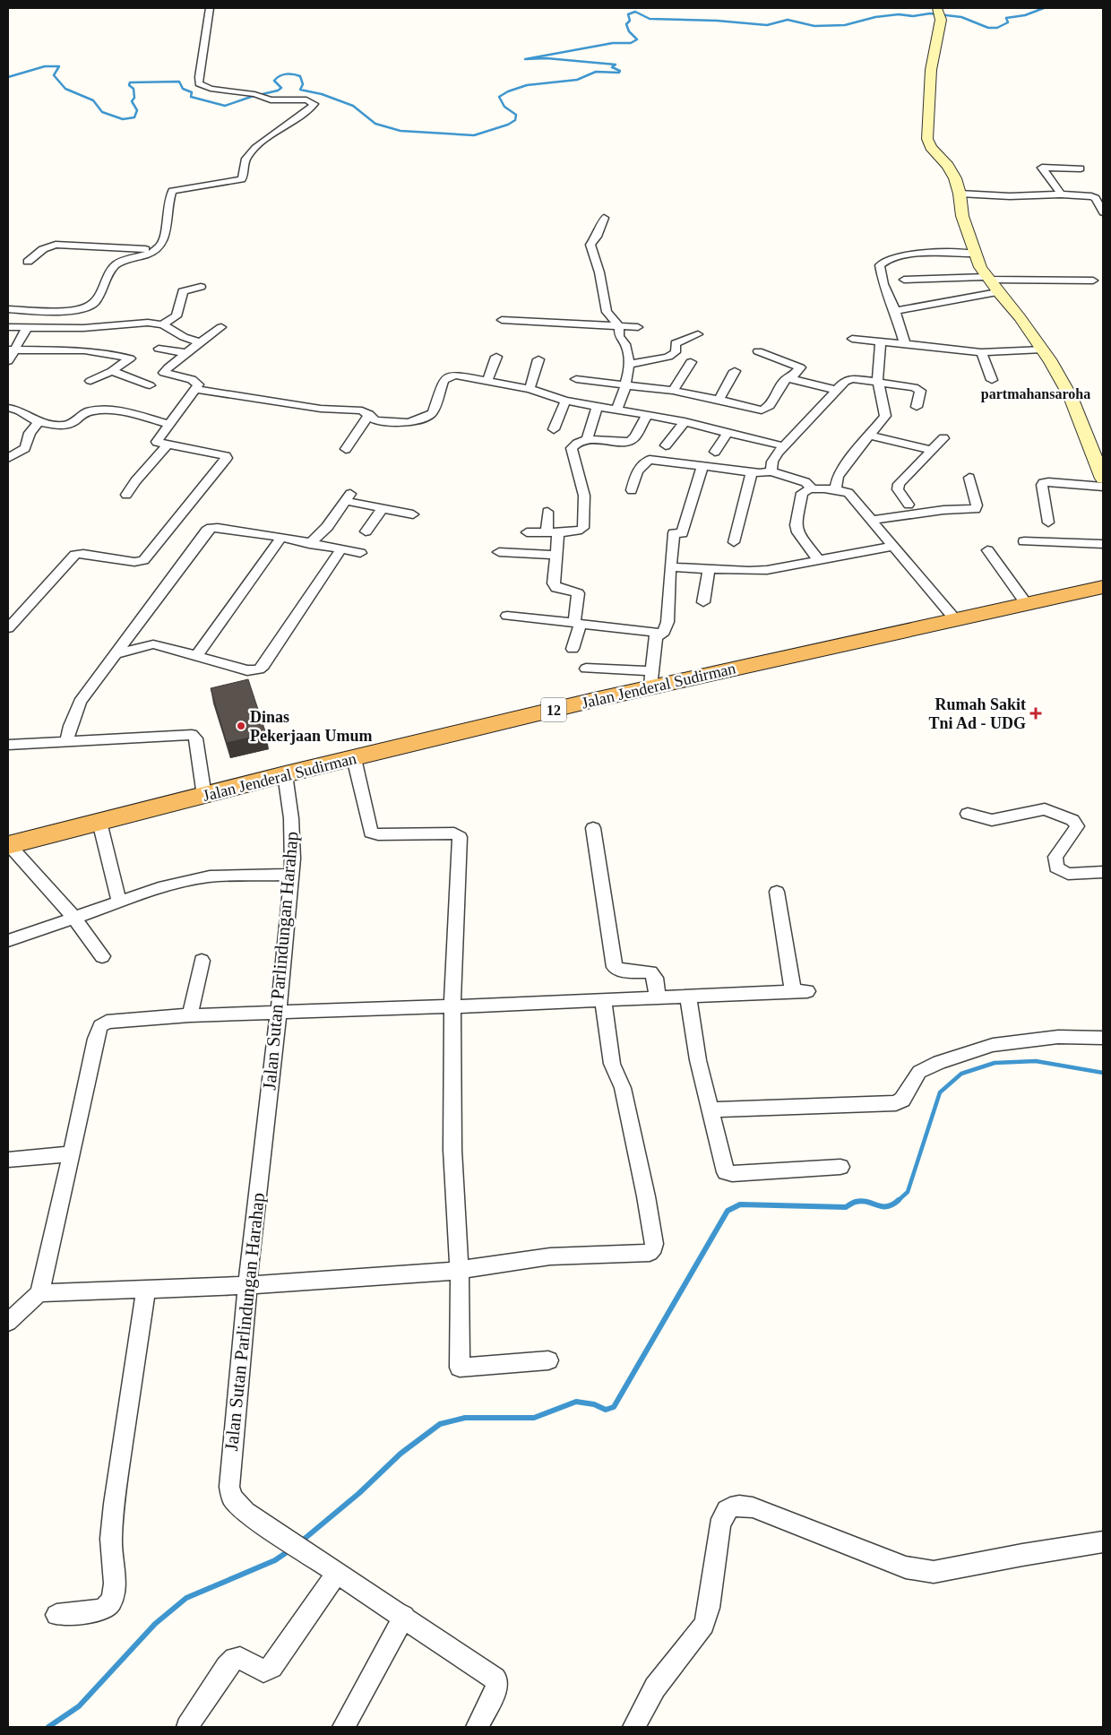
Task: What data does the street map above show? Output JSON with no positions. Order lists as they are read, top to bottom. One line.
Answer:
{"streets":{"highway":["Jalan Jenderal Sudirman","12"],"street":["Jalan Sutan Parlindungan Harahap"]},"crossings":[["Jalan Jenderal Sudirman","Jalan Sutan Parlindungan Harahap"]],"districts":["partmahansaroha"],"places":{"health":["Rumah Sakit Tni Ad - UDG"],"other":["Dinas Pekerjaan Umum"]}}
